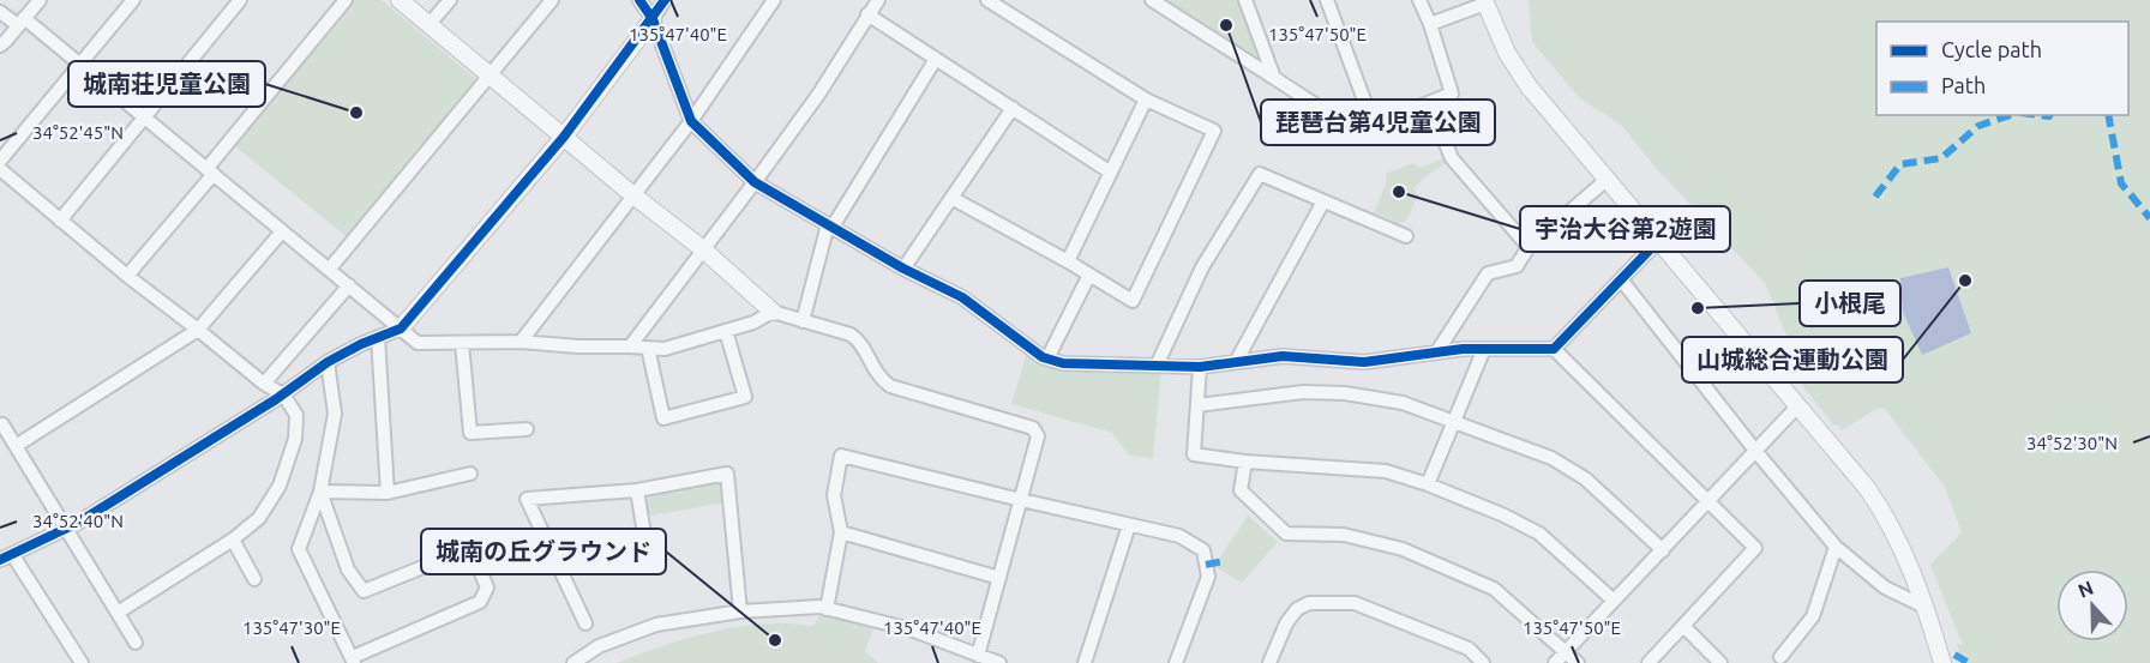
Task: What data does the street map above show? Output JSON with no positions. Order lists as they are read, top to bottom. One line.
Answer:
{"places":["琵琶台第4児童公園","城南荘児童公園","宇治大谷第2遊園","山城総合運動公園","小根尾","城南の丘グラウンド"],"legend":["Cycle path","Path"],"north":"top","coordinates":["135°47'50\"E","135°47'40\"E","34°52'45\"N","34°52'30\"N","34°52'40\"N","135°47'30\"E"]}
